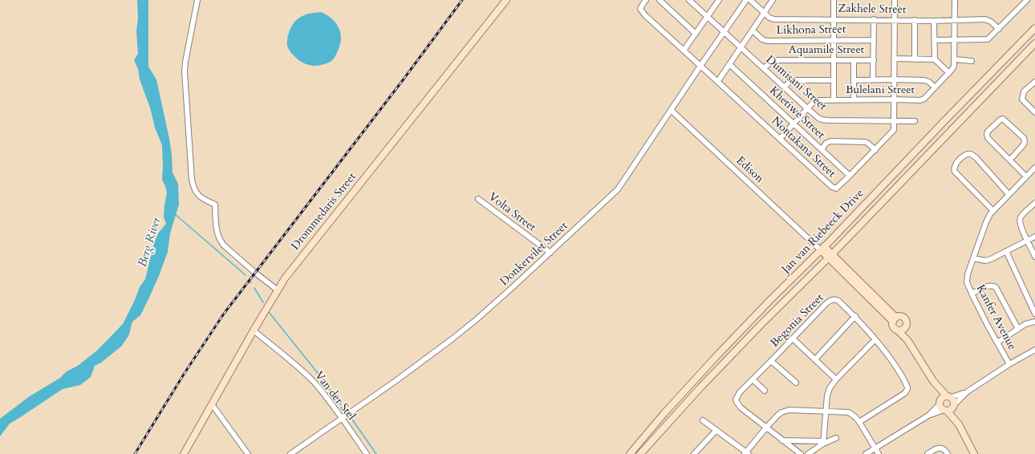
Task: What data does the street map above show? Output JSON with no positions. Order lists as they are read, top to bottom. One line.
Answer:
{"streets":{"main road":["Drommedaris Street","Jan van Riebeeck Drive"],"street":["Zakhele Street","Likhona Street","Aquamile Street","Dumisani Street","Bulelani Street","Khetiwe Street","Nontakana Street","Edison","Volta Street","Donkervilet Street","Kanfer Avenue","Begonia Street","Van der Stel"]},"crossings":[["Zakhele Street","Bulelani Street"],["Zakhele Street","Nontakana Street"],["Aquamile Street","Dumisani Street"],["Dumisani Street","Bulelani Street"],["Dumisani Street","Nontakana Street"],["Dumisani Street","Donkervilet Street"],["Bulelani Street","Khetiwe Street"],["Bulelani Street","Nontakana Street"],["Khetiwe Street","Nontakana Street"],["Nontakana Street","Donkervilet Street"],["Edison","Jan van Riebeeck Drive"],["Edison","Donkervilet Street"],["Drommedaris Street","Van der Stel"],["Volta Street","Donkervilet Street"],["Donkervilet Street","Van der Stel"]],"water":["Berg River"]}
